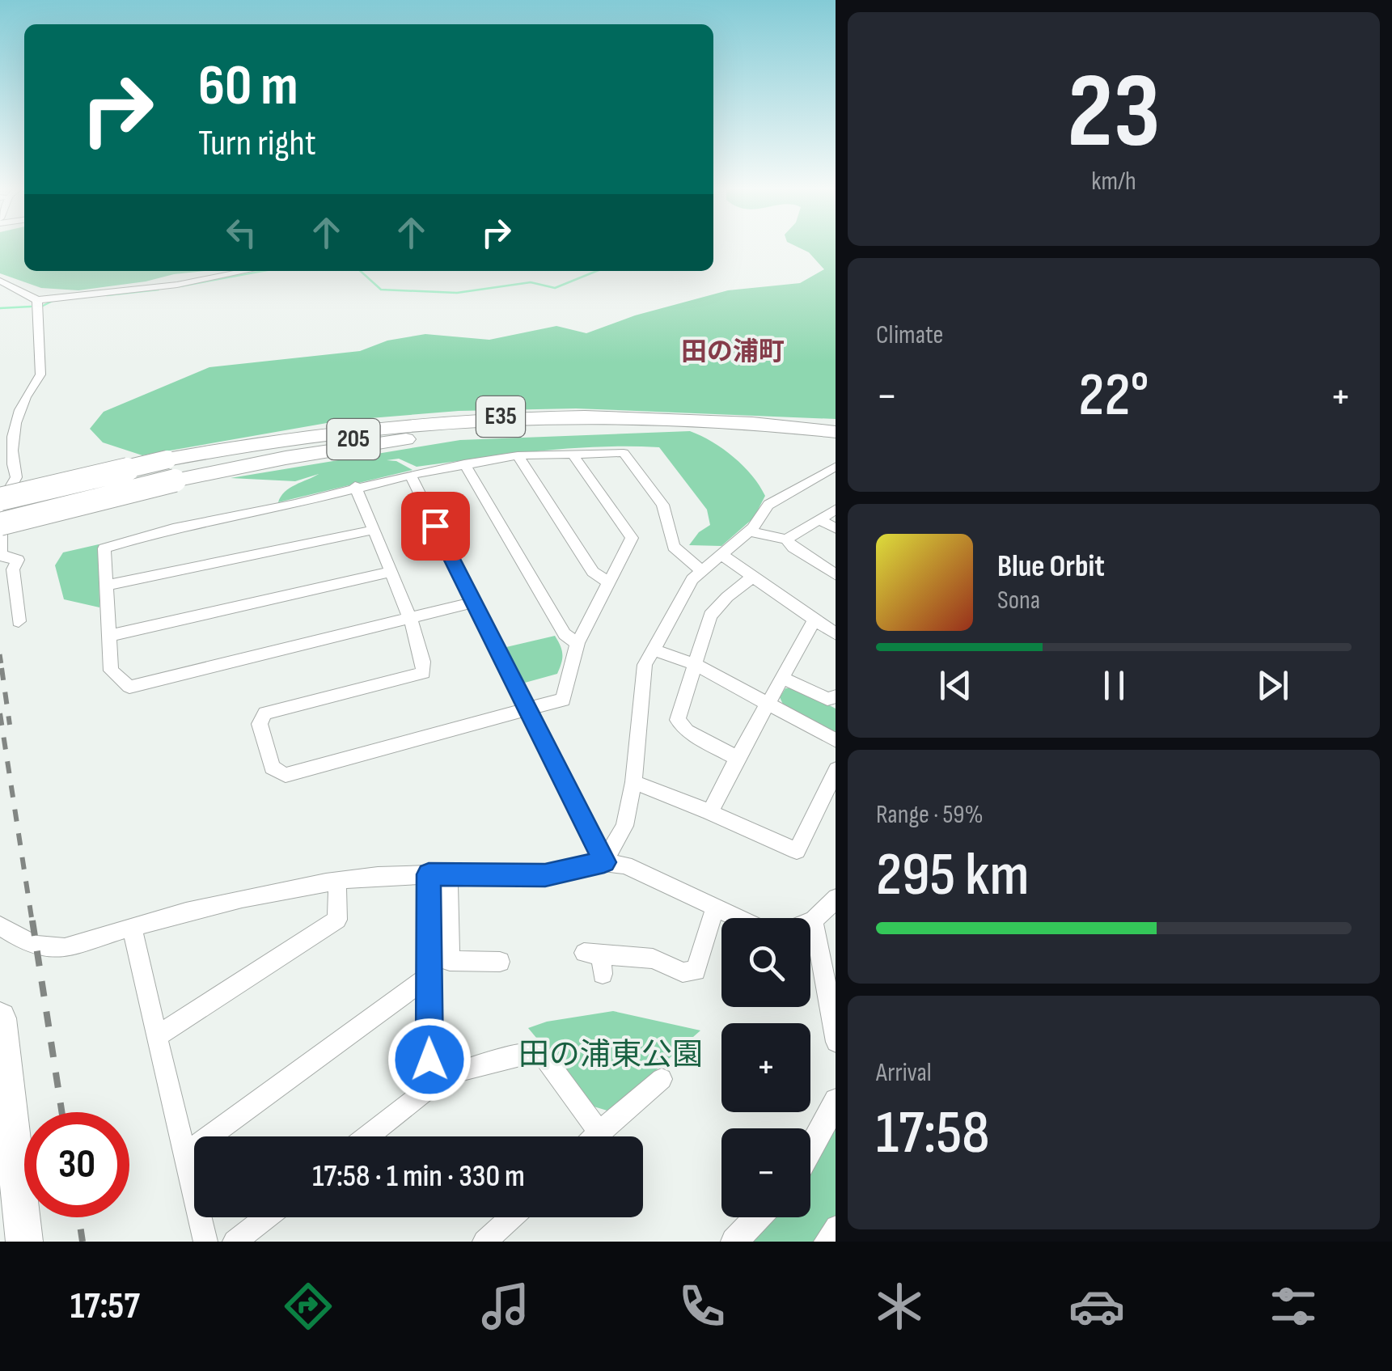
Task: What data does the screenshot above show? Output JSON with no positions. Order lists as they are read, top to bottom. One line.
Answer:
{"streets":{"highway":["E35","205"]},"crossings":[["E35","205"]],"districts":["田の浦町"],"parks":["田の浦東公園"],"page":{"tile":[["23","km/h"],"Climate",["Range · 59%","295 km"],["Arrival","17:58"]],"turn":["60 m","Turn right"],"heat":["−","22°","+"],"song":["Blue Orbit","Sona"],"map_buttons":["+","−"],"limit":"30","trip":"17:58 · 1 min · 330 m","tabs":"17:57"}}
